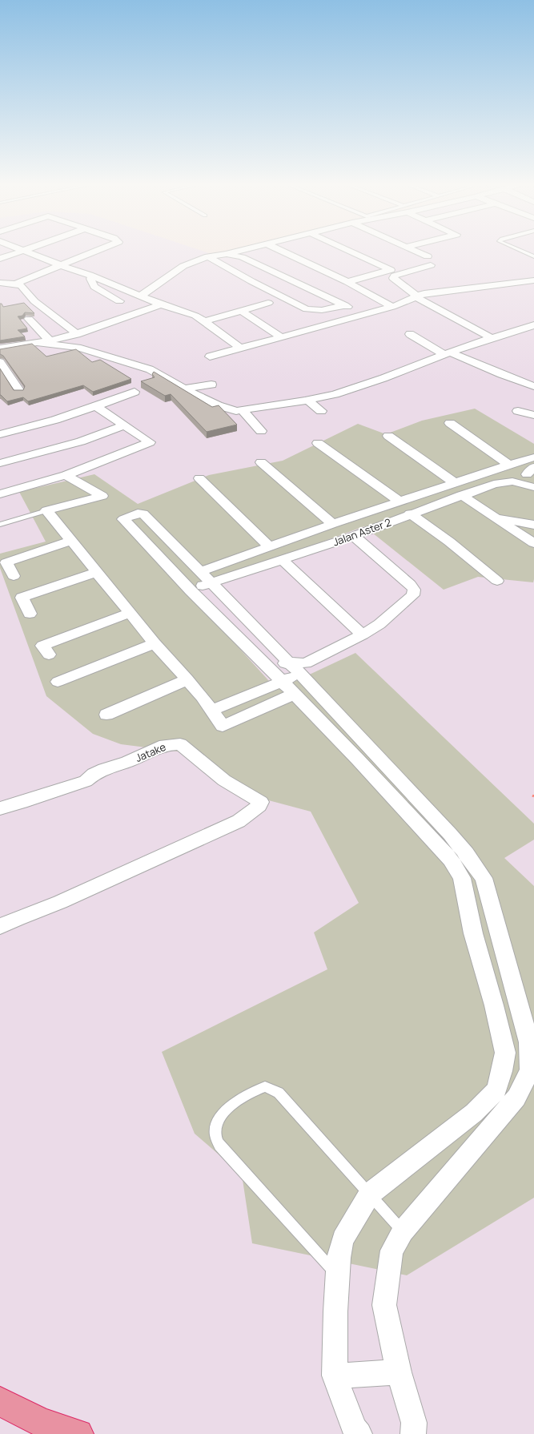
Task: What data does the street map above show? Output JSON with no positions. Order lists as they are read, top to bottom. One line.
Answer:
{"streets":{"street":["Jalan Aster 2","Jatake"]}}
